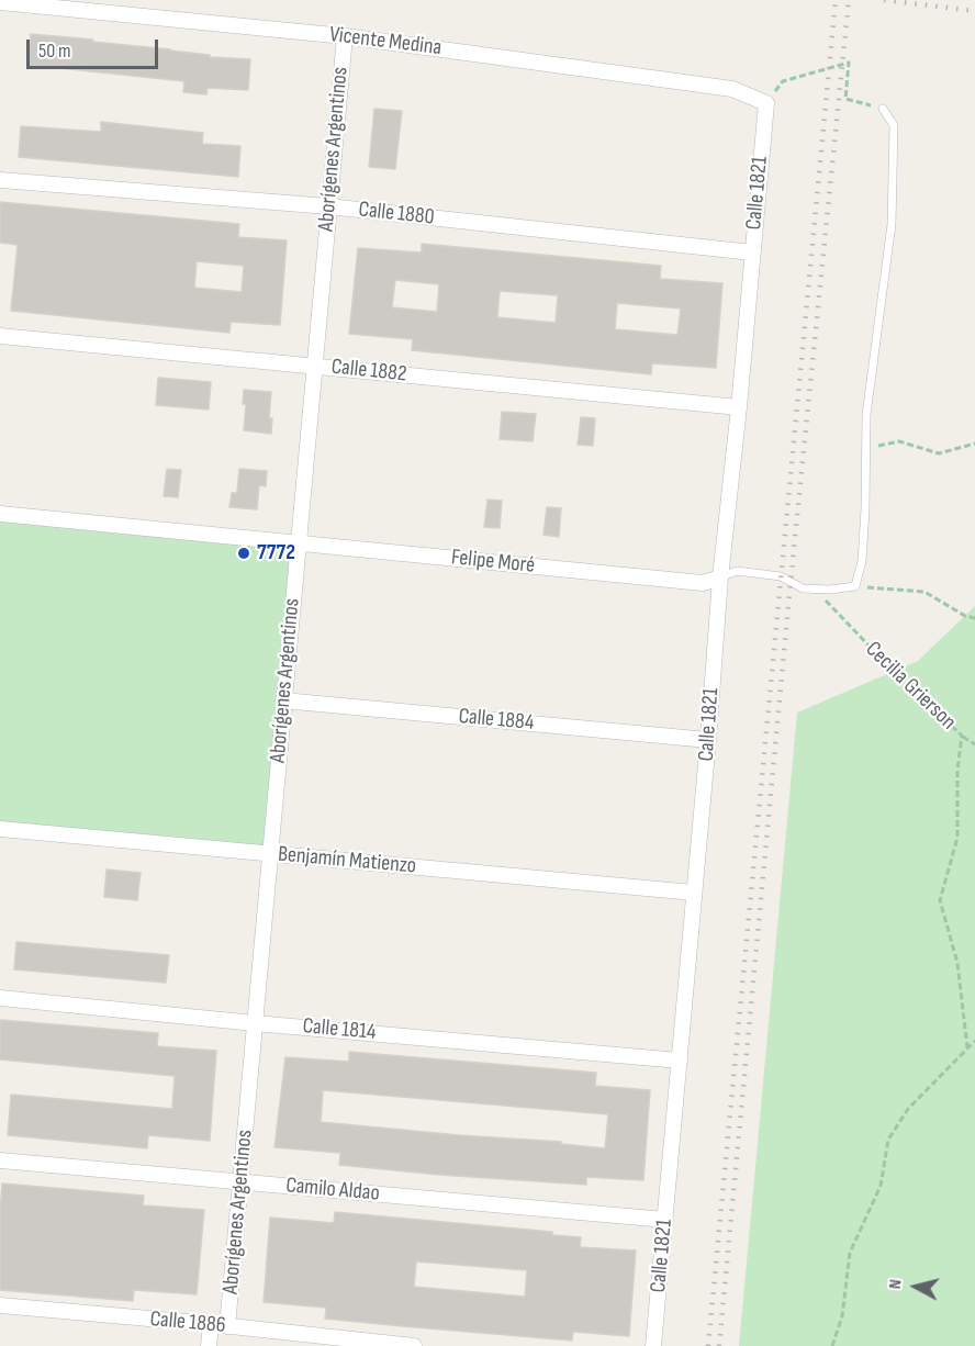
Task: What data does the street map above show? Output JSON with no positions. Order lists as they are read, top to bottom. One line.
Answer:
{"streets":{"street":["Vicente Medina","Aborígenes Argentinos","Calle 1821","Calle 1880","Calle 1882","Felipe Moré","Calle 1884","Benjamín Matienzo","Calle 1814","Camilo Aldao","Calle 1886"],"path":["Cecilia Grierson"]},"crossings":[["Vicente Medina","Aborígenes Argentinos"],["Vicente Medina","Calle 1821"],["Aborígenes Argentinos","Calle 1880"],["Aborígenes Argentinos","Calle 1882"],["Aborígenes Argentinos","Felipe Moré"],["Aborígenes Argentinos","Calle 1884"],["Aborígenes Argentinos","Benjamín Matienzo"],["Aborígenes Argentinos","Calle 1814"],["Aborígenes Argentinos","Camilo Aldao"],["Aborígenes Argentinos","Calle 1886"],["Calle 1821","Calle 1880"],["Calle 1821","Calle 1882"],["Calle 1821","Felipe Moré"],["Calle 1821","Calle 1884"],["Calle 1821","Benjamín Matienzo"],["Calle 1821","Calle 1814"],["Calle 1821","Camilo Aldao"],["Felipe Moré","Cecilia Grierson"]],"places":["7772"],"scale_bar":"50 m","north":"left"}
